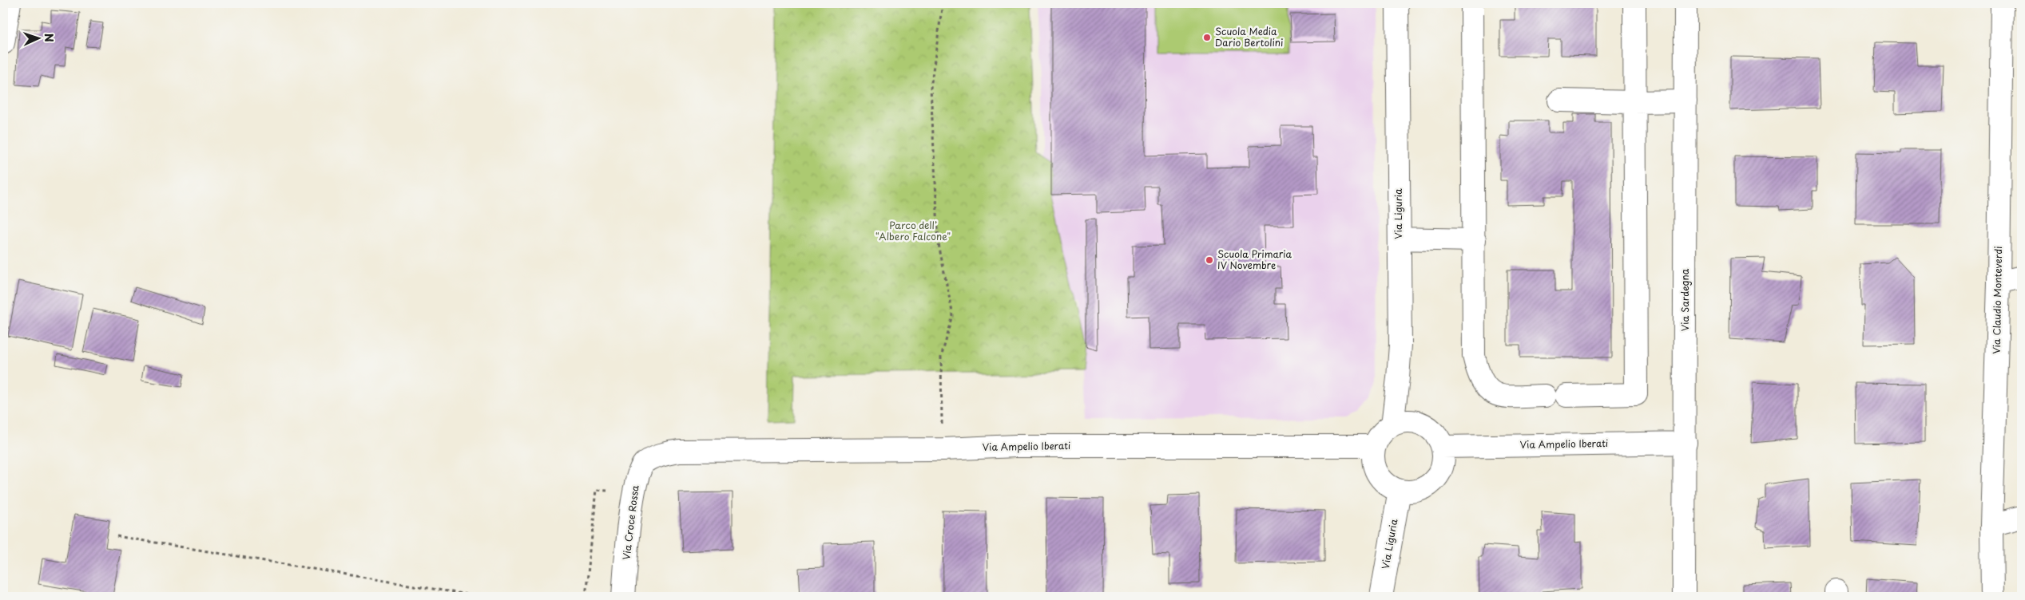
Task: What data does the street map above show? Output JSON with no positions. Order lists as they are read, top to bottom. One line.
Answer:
{"streets":{"street":["Via Liguria","Via Sardegna","Via Claudio Monteverdi","Via Ampelio Iberati","Via Croce Rossa"]},"crossings":[["Via Liguria","Via Ampelio Iberati"],["Via Sardegna","Via Ampelio Iberati"],["Via Ampelio Iberati","Via Croce Rossa"]],"parks":["Parco dell' \"Albero Falcone\""],"places":["Scuola Media Dario Bertolini","Scuola Primaria IV Novembre"],"north":"right"}
